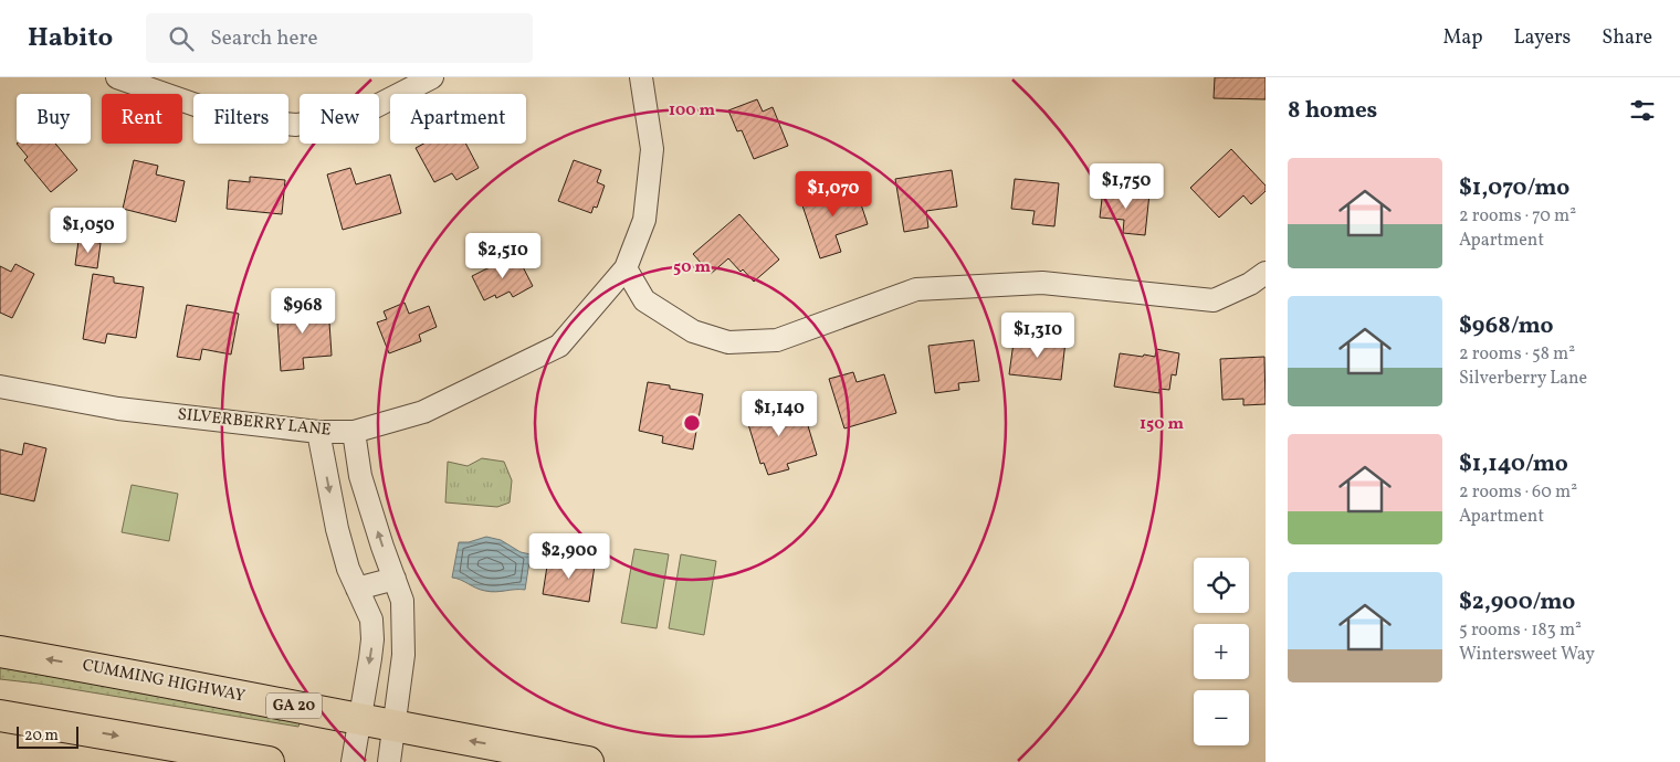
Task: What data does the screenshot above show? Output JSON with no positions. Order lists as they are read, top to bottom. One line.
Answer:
{"streets":{"highway":["CUMMING HIGHWAY","GA 20"],"street":["SILVERBERRY LANE"]},"scale_bar":"20 m","page":{"header":"Habito","search":"Search here","nav":["Map","Layers","Share"],"heading":"8 homes","chip":["Buy","Rent","Filters","New","Apartment"],"list":[{"name":"$1,070/mo","note":"2 rooms · 70 m² · Apartment"},{"name":"$968/mo","note":"2 rooms · 58 m² · Silverberry Lane"},{"name":"$1,140/mo","note":"2 rooms · 60 m² · Apartment"},{"name":"$2,900/mo","note":"5 rooms · 183 m² · Wintersweet Way"}],"price":["$1,750","$1,070","$1,050","$2,510","$968","$1,310","$1,140","$2,900"],"map_buttons":["+","−"],"scale":"20 m"},"rings":["100 m","50 m","150 m"]}
